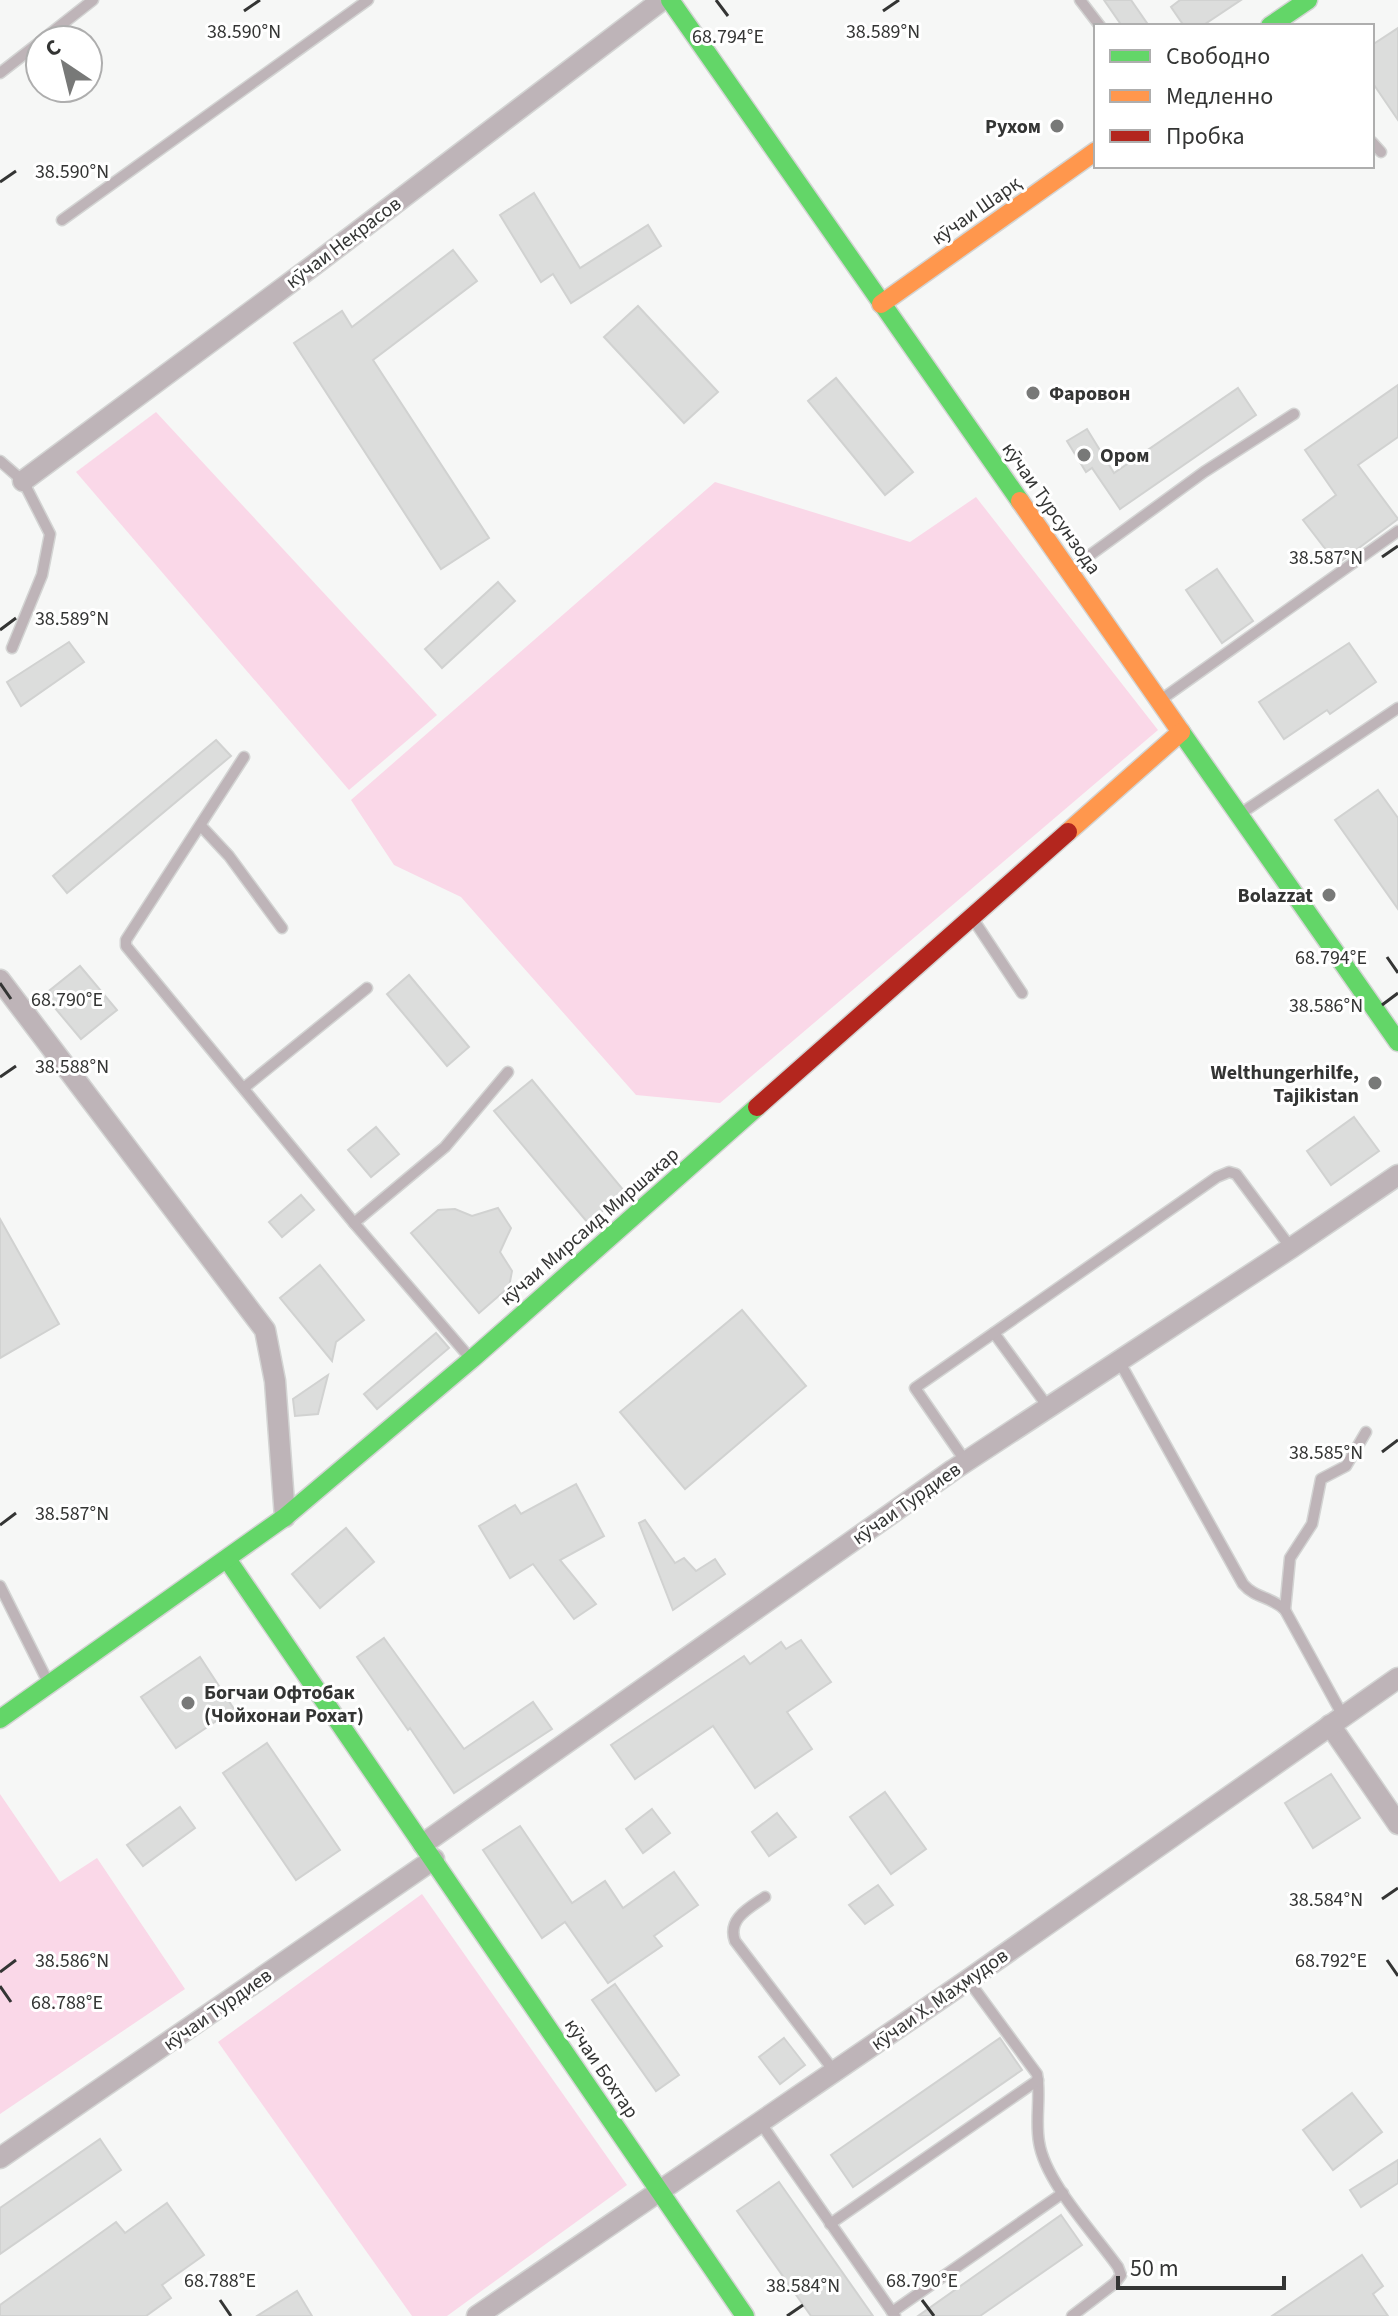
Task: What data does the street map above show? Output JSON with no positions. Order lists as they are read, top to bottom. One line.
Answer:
{"streets":{"street":["кӯчаи Шарқ","кӯчаи Некрасов","кӯчаи Турсунзода","кӯчаи Мирсаид Миршакар","кӯчаи Турдиев","кӯчаи Х. Маҳмудов","кӯчаи Бохтар"]},"crossings":[["кӯчаи Шарқ","кӯчаи Турсунзода"],["кӯчаи Турсунзода","кӯчаи Мирсаид Миршакар"],["кӯчаи Мирсаид Миршакар","кӯчаи Бохтар"],["кӯчаи Турдиев","кӯчаи Бохтар"],["кӯчаи Х. Маҳмудов","кӯчаи Бохтар"]],"places":["Рухом","Фаровон","Ором","Bolazzat","Welthungerhilfe, Tajikistan","Богчаи Офтобак (Чойхонаи Рохат)"],"legend":["Свободно","Медленно","Пробка"],"scale_bar":"50 m","north":"top left","coordinates":["38.590°N","38.589°N","68.794°E","38.587°N","68.790°E","38.586°N","38.588°N","38.585°N","38.584°N","68.792°E","68.788°E"]}
